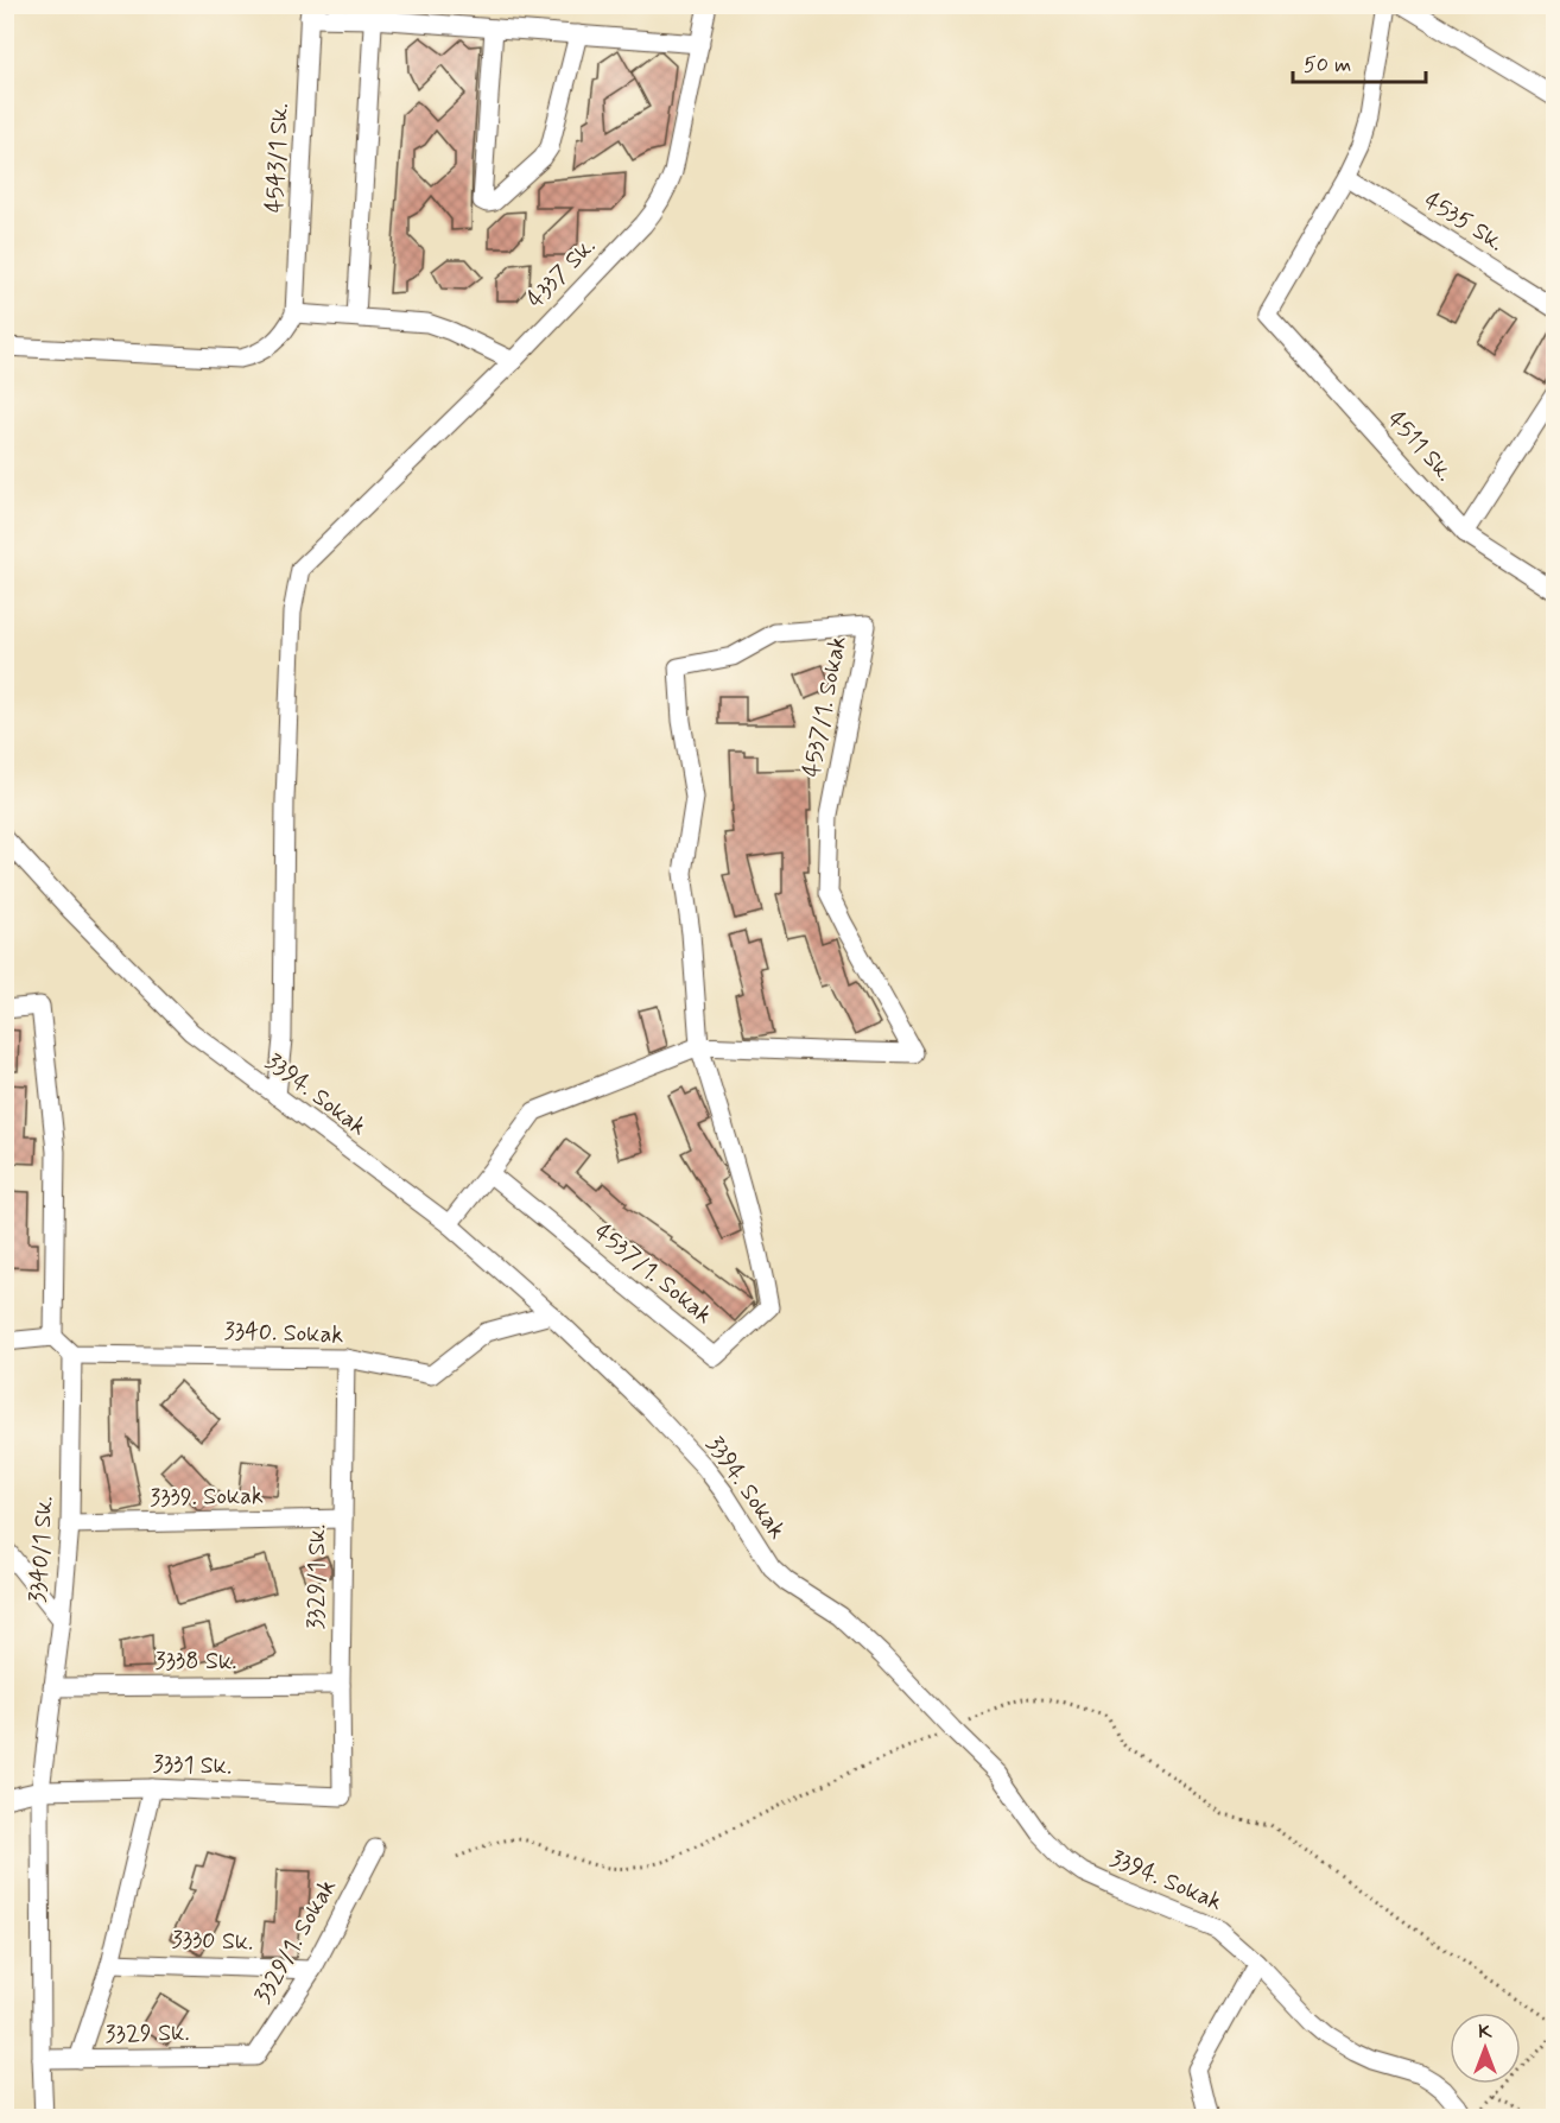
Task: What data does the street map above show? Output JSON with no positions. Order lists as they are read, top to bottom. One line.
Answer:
{"streets":{"street":["4543/1 Sk.","4535 Sk.","4337 Sk.","4511 Sk.","4537/1. Sokak","3394. Sokak","3340. Sokak","3339. Sokak","3340/1 Sk.","3329/1 Sk.","3338 Sk.","3331 Sk.","3330 Sk.","3329/1. Sokak","3329 Sk."]},"crossings":[["4535 Sk.","4511 Sk."],["4337 Sk.","3394. Sokak"],["3394. Sokak","3340. Sokak"],["3340. Sokak","3340/1 Sk."],["3340. Sokak","3329/1 Sk."],["3339. Sokak","3340/1 Sk."],["3339. Sokak","3329/1 Sk."],["3340/1 Sk.","3338 Sk."],["3340/1 Sk.","3331 Sk."],["3340/1 Sk.","3329 Sk."],["3329/1 Sk.","3338 Sk."],["3329/1 Sk.","3331 Sk."],["3330 Sk.","3329/1. Sokak"],["3329/1. Sokak","3329 Sk."]],"scale_bar":"50 m","north":"top"}
